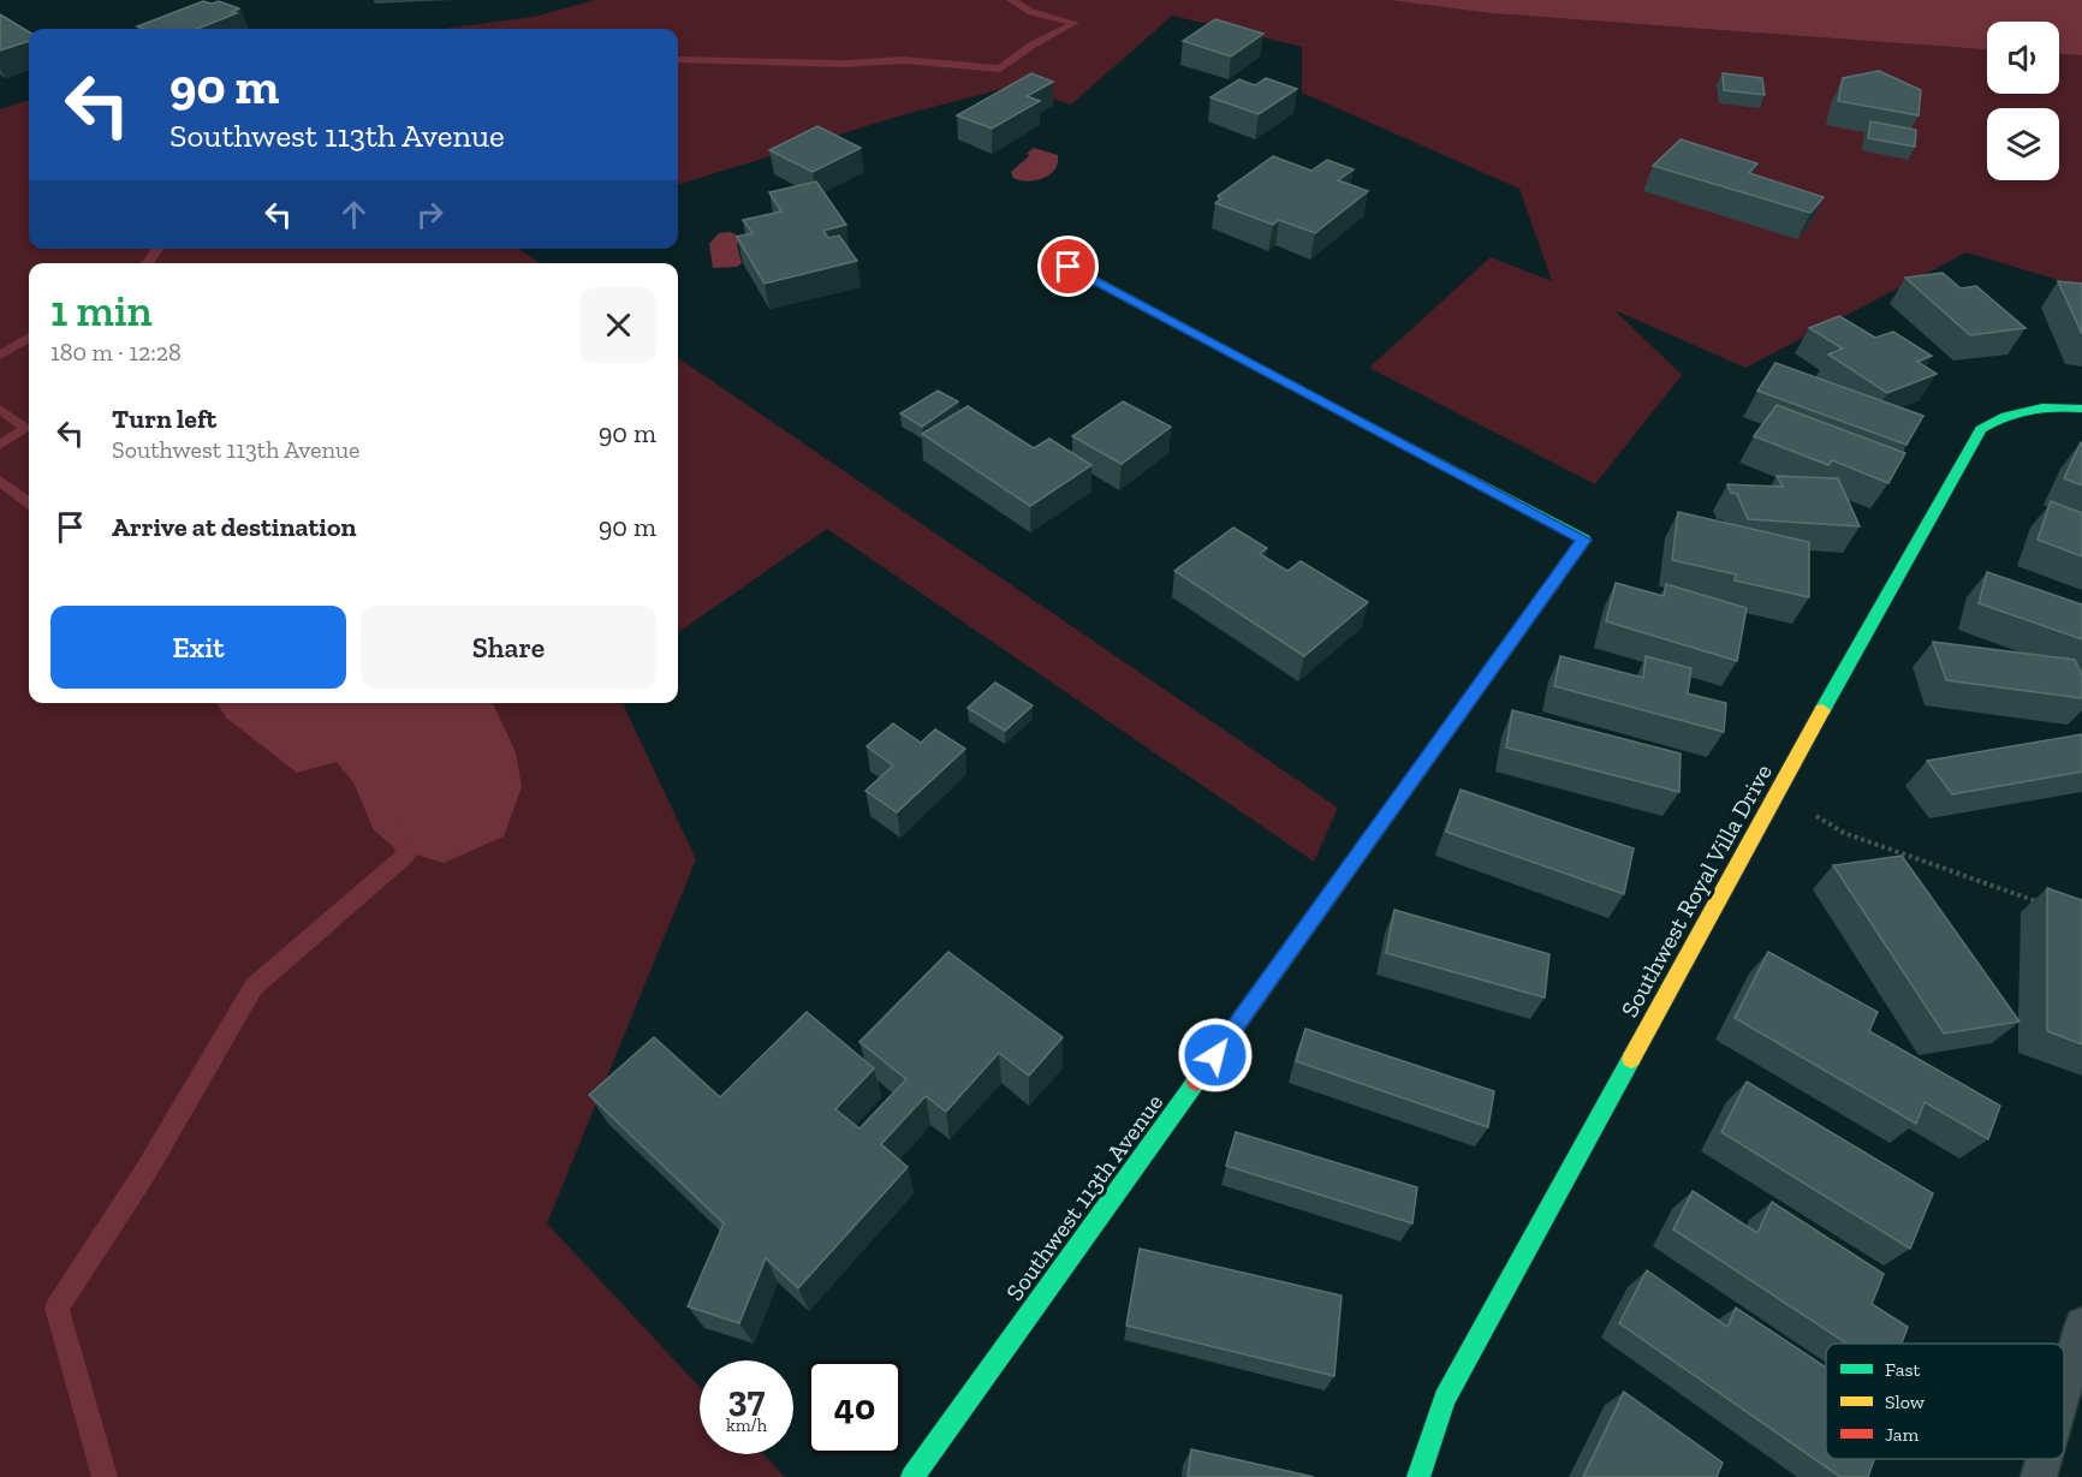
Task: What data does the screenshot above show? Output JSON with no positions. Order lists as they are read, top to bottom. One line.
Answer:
{"streets":{"street":["Southwest Royal Villa Drive","Southwest 113th Avenue"]},"legend":["Fast","Slow","Jam"],"page":{"turn":["90 m","Southwest 113th Avenue"],"heading":["1 min","180 m · 12:28"],"list":[{"name":"Turn left","note":"Southwest 113th Avenue","value":"90 m"},{"name":"Arrive at destination","value":"90 m"}],"buttons":["Exit","Share"],"speed":"37 km/h","limit":"40"}}
